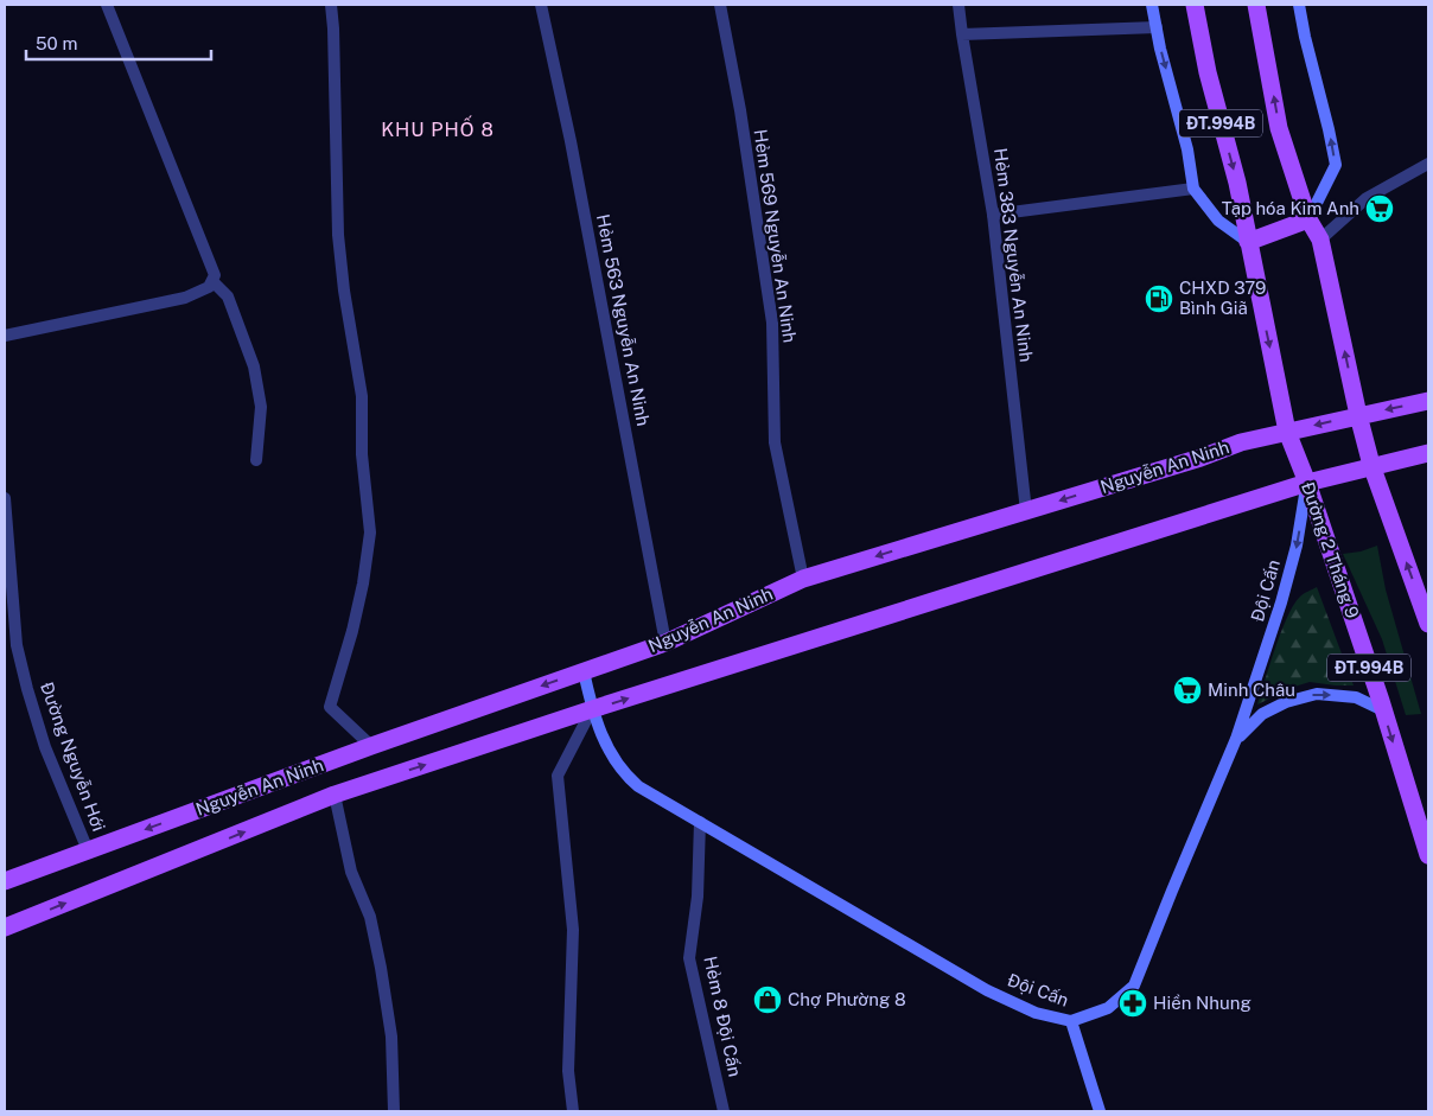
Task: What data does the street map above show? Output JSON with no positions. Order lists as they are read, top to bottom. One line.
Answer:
{"streets":{"main road":["ĐT.994B","Nguyễn An Ninh","Đường 2 Tháng 9"],"street":["Hẻm 569 Nguyễn An Ninh","Hẻm 383 Nguyễn An Ninh","Hẻm 563 Nguyễn An Ninh","Đội Cấn","Đường Nguyễn Hới","Hẻm 8 Đội Cấn"]},"crossings":[["ĐT.994B","Nguyễn An Ninh"],["ĐT.994B","Đường 2 Tháng 9"],["Hẻm 569 Nguyễn An Ninh","Nguyễn An Ninh"],["Hẻm 383 Nguyễn An Ninh","Nguyễn An Ninh"],["Hẻm 563 Nguyễn An Ninh","Nguyễn An Ninh"],["Nguyễn An Ninh","Đường 2 Tháng 9"],["Nguyễn An Ninh","Đội Cấn"],["Nguyễn An Ninh","Đường Nguyễn Hới"],["Đường 2 Tháng 9","Đội Cấn"],["Đội Cấn","Hẻm 8 Đội Cấn"]],"districts":["KHU PHỐ 8"],"places":{"supermarket":["Tạp hóa Kim Anh","Minh Châu"],"fuel station":["CHXD 379 Bình Giã"],"shop":["Chợ Phường 8"],"pharmacy":["Hiền Nhung"]},"scale_bar":"50 m"}
